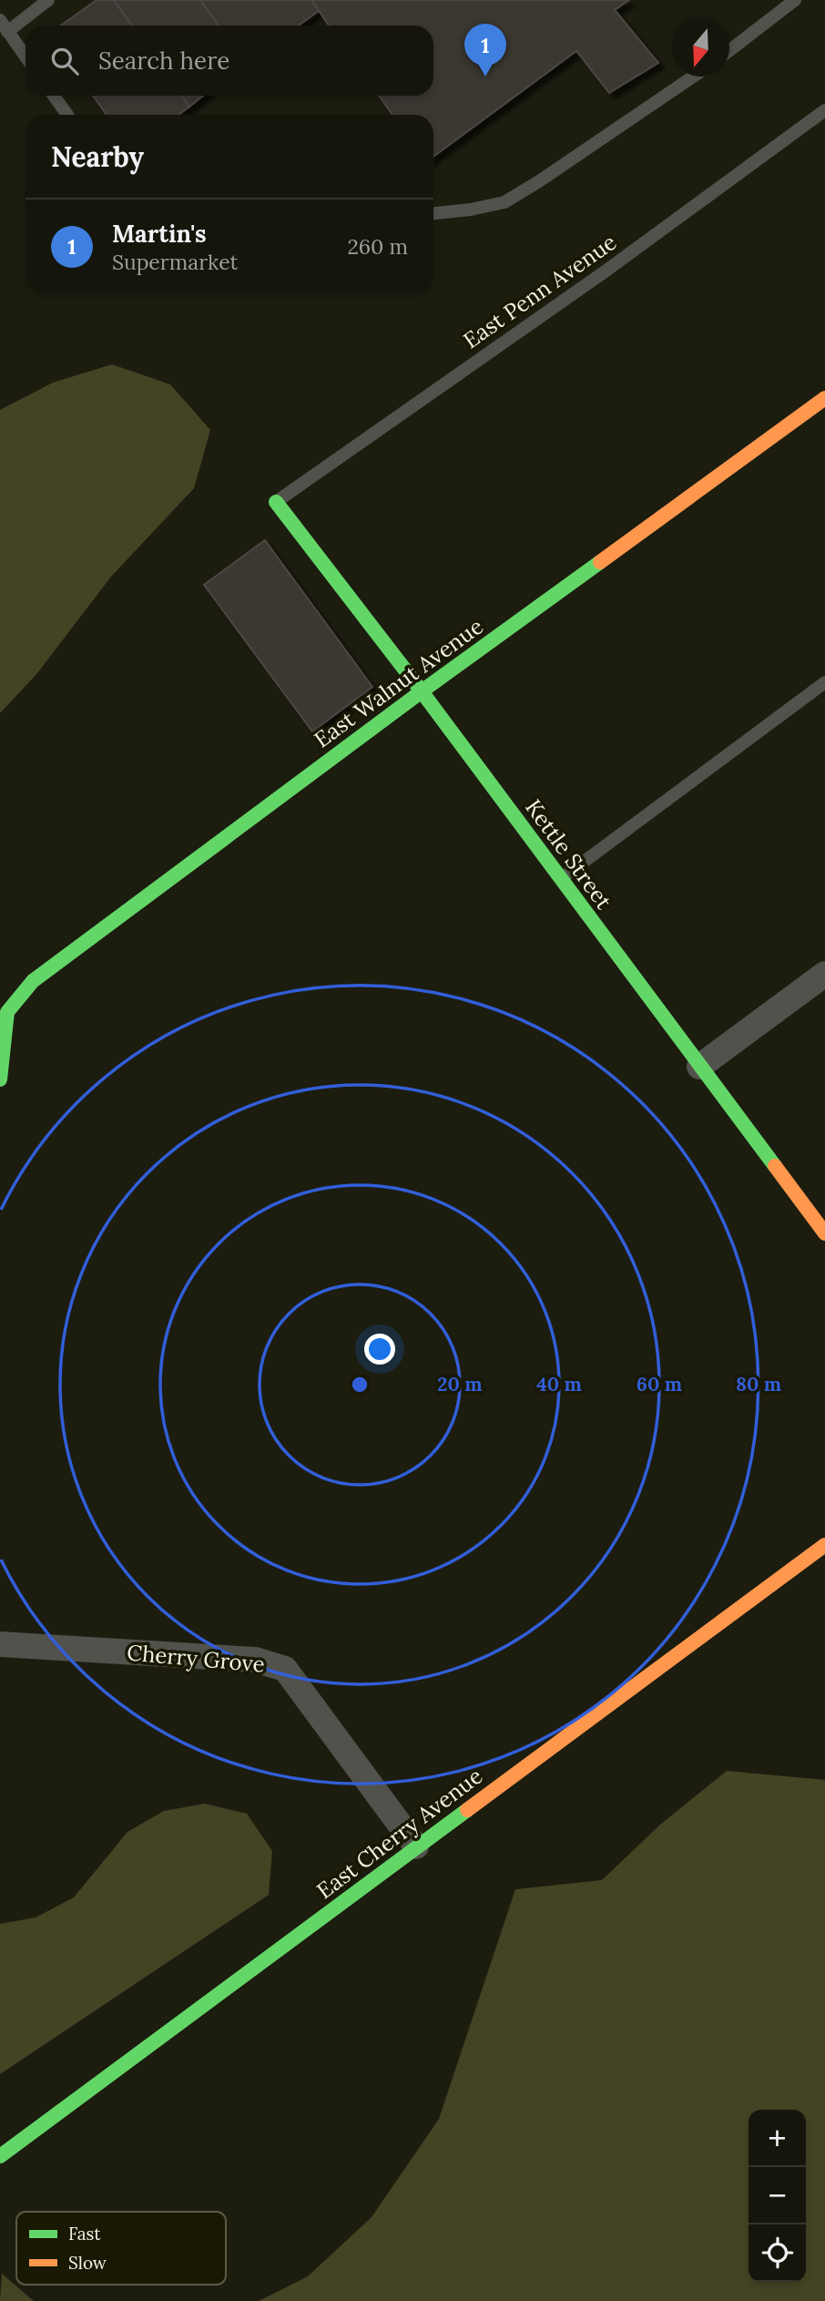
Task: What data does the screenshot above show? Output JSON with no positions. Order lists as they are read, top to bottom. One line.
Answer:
{"streets":{"street":["East Walnut Avenue","Kettle Street","Cherry Grove","East Cherry Avenue"],"lane":["East Penn Avenue"]},"crossings":[["East Penn Avenue","Kettle Street"],["East Walnut Avenue","Kettle Street"],["Cherry Grove","East Cherry Avenue"]],"legend":["Fast","Slow"],"north":"bottom","page":{"pins":"1","search":"Search here","heading":"Nearby","list":[{"mark":"1","name":"Martin's","note":"Supermarket","value":"260 m"}],"map_buttons":["+","−"]},"rings":["20 m","40 m","60 m","80 m"]}
